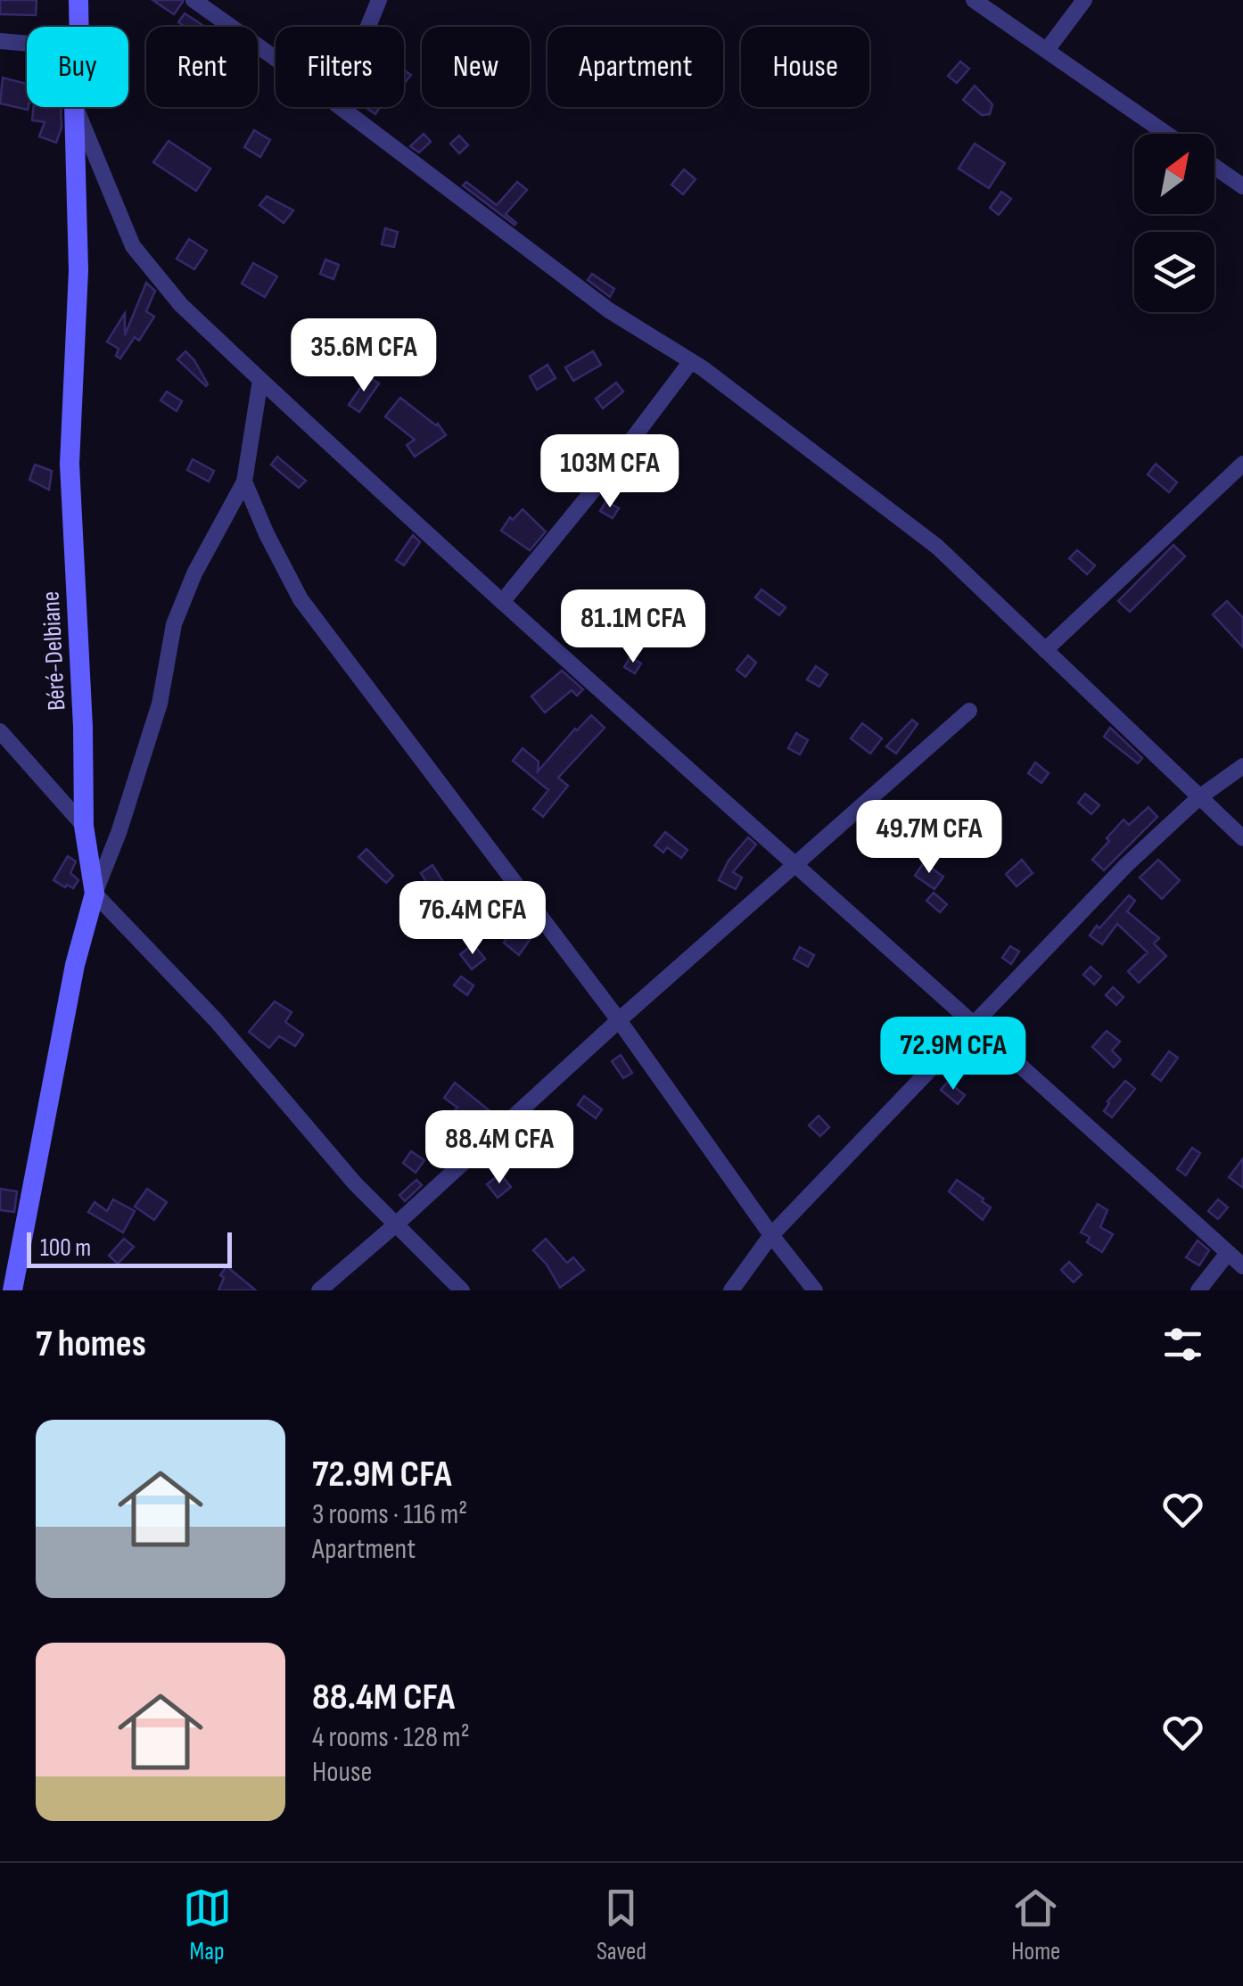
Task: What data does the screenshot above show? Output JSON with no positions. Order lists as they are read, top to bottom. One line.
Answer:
{"streets":{"street":["Béré-Delbiane"]},"scale_bar":"100 m","north":"top right","page":{"chip":["Buy","Rent","Filters","New","Apartment","House"],"price":["35.6M CFA","103M CFA","81.1M CFA","49.7M CFA","76.4M CFA","72.9M CFA","88.4M CFA"],"scale":"100 m","heading":"7 homes","list":[{"name":"72.9M CFA","note":"3 rooms · 116 m² · Apartment"},{"name":"88.4M CFA","note":"4 rooms · 128 m² · House"}],"tabs":["Map","Saved","Home"]}}
